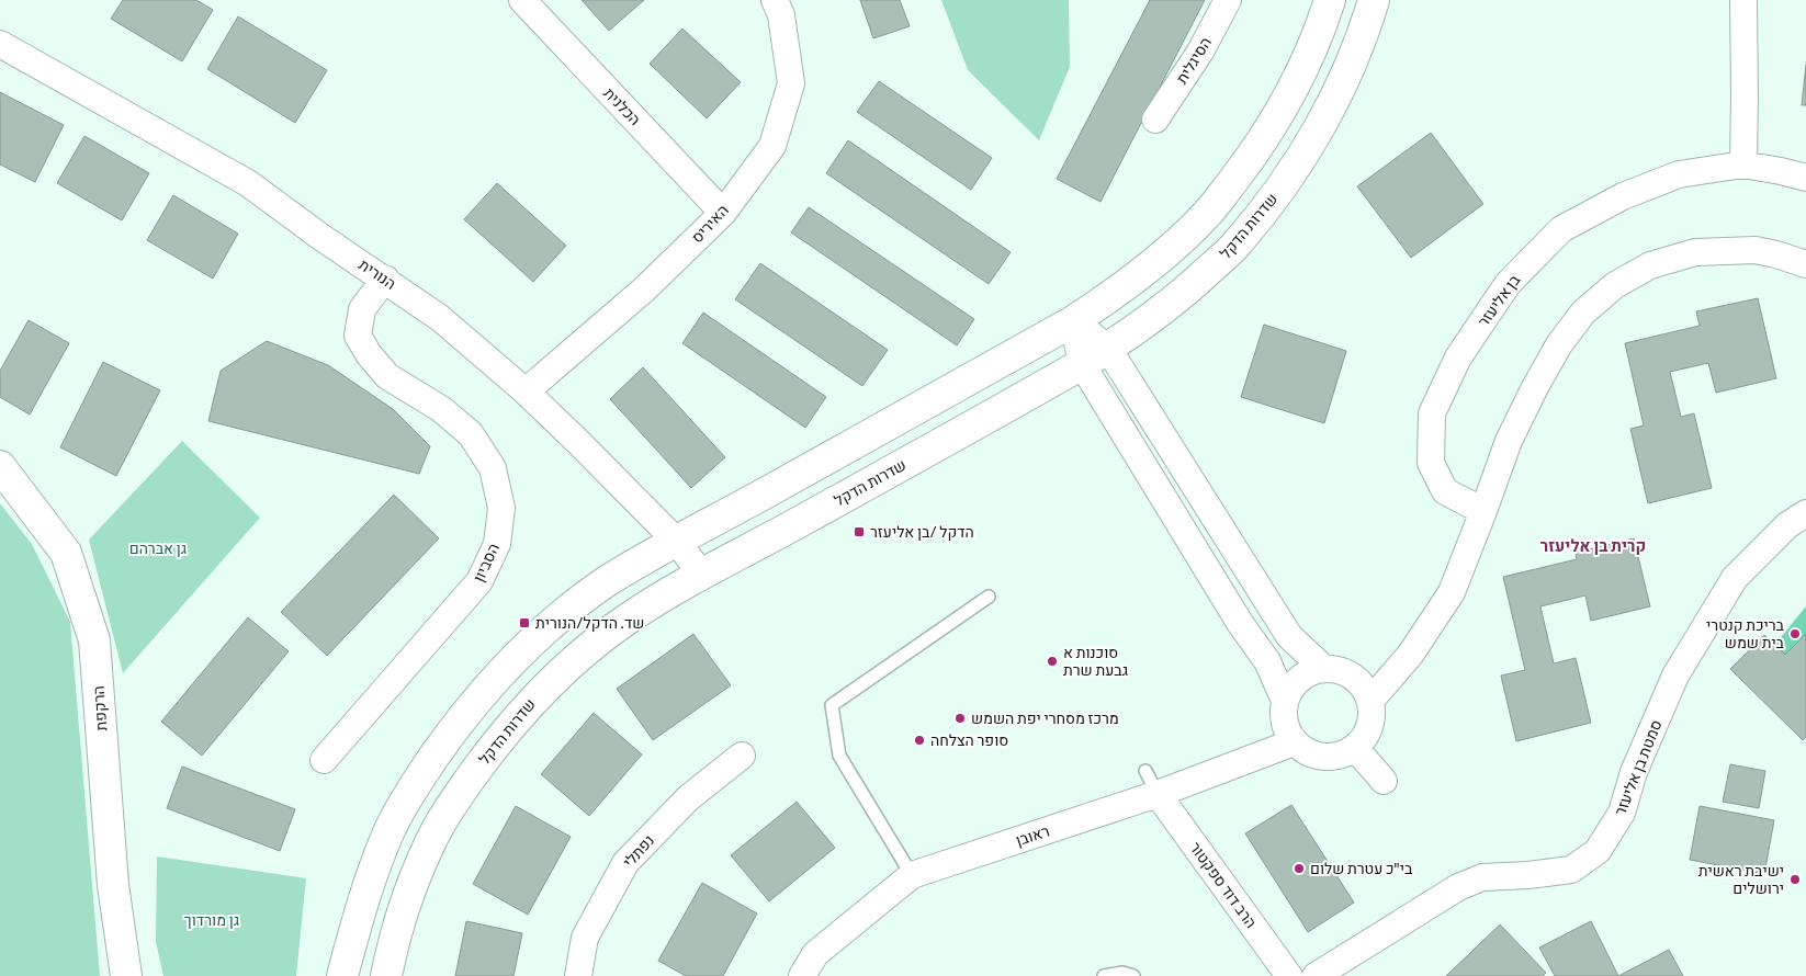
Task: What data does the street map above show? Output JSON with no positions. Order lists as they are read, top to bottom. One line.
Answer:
{"streets":{"main road":["שדרות הדקל","הרקפת"],"street":["הסיגלית","הכלנית","האיריס","הנורית","בן אליעזר","הסביון","סמטת בן אליעזר","ראובן","נפתלי","הרב דוד ספקטור"]},"crossings":[["הכלנית","האיריס"],["האיריס","הנורית"],["שדרות הדקל","הנורית"],["הנורית","הסביון"],["ראובן","הרב דוד ספקטור"]],"districts":["קרית בן אליעזר"],"parks":["גן אברהם","גן מורדוך"],"places":{"transit":["הדקל /בן אליעזר","שד. הדקל/הנורית"],"other":["בריכת קנטרי בית שמש","סוכנות א גבעת שרת","מרכז מסחרי יפת השמש","סופר הצלחה","בי\"כ עטרת שלום","ישיבת ראשית ירושלים"]}}
